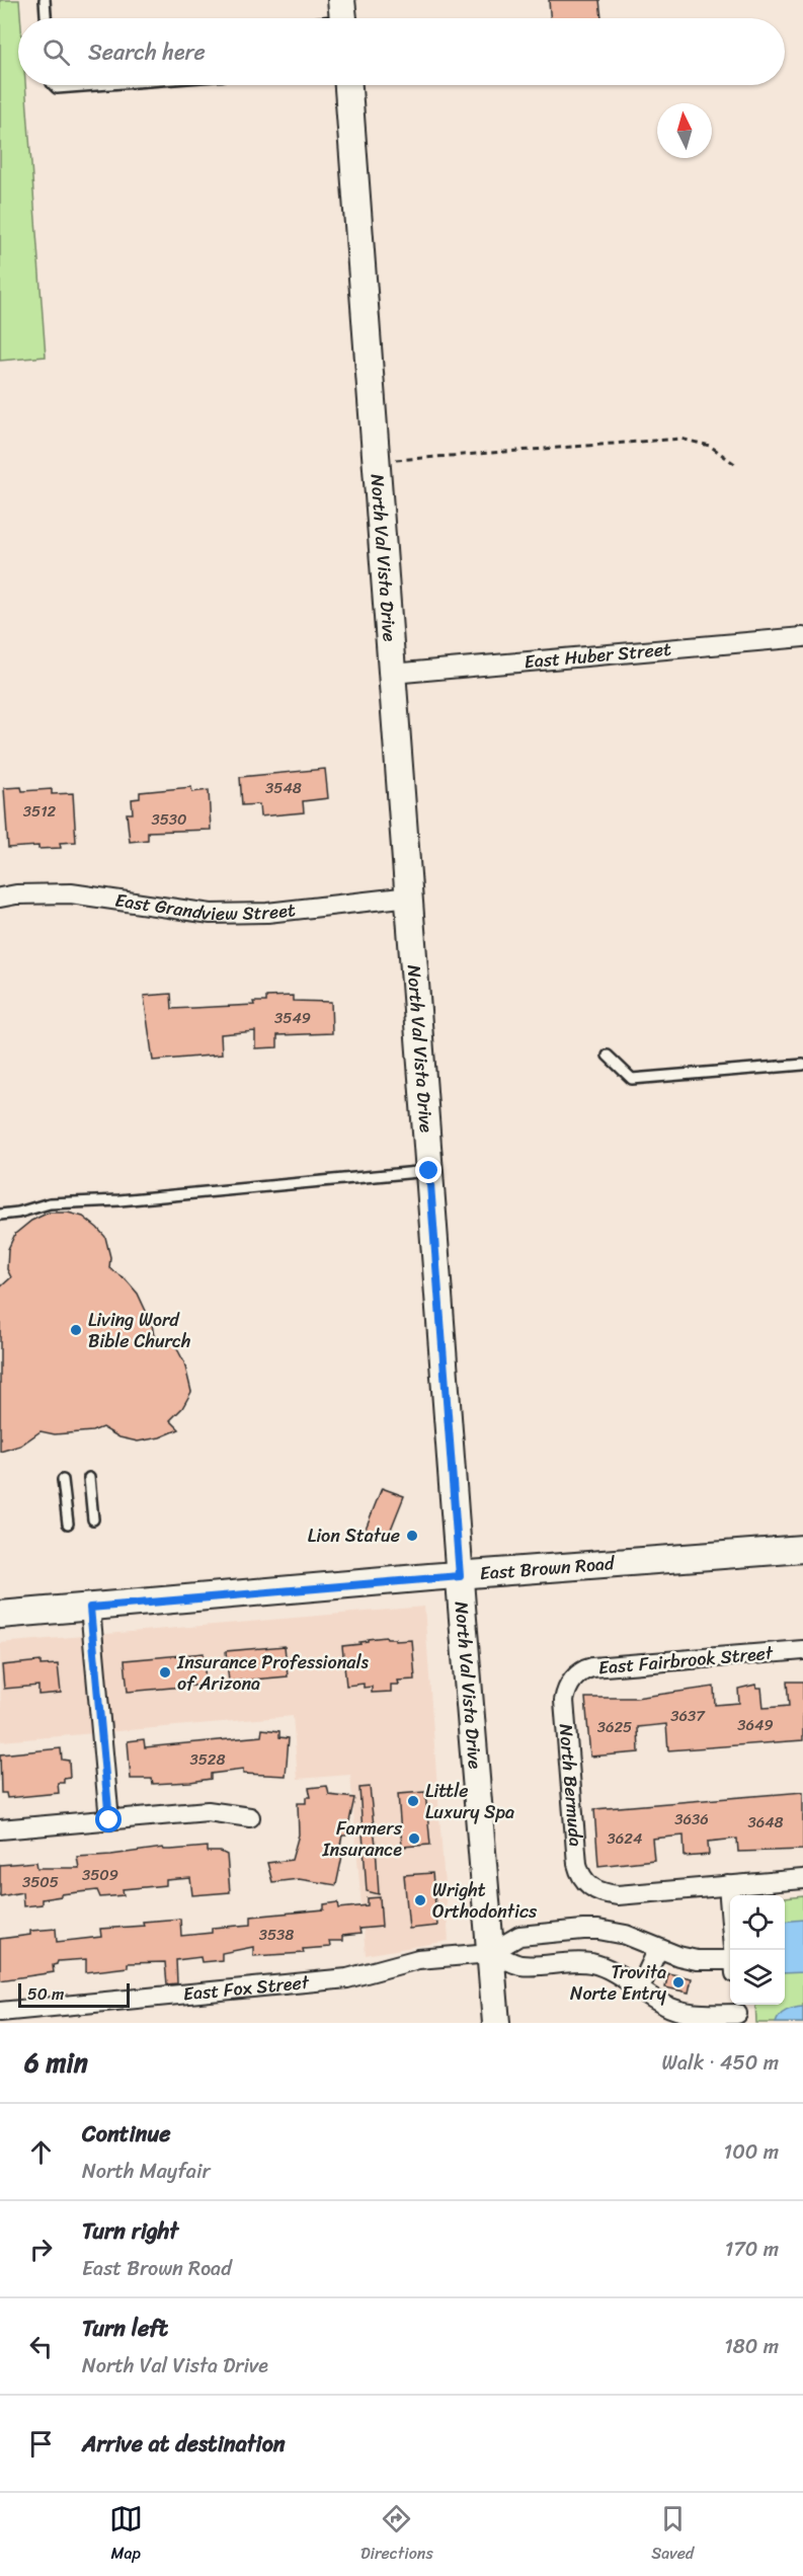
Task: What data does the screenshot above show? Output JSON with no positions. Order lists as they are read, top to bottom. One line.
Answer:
{"streets":{"main road":["North Val Vista Drive","East Brown Road"],"street":["East Huber Street","East Grandview Street","East Fairbrook Street","North Bermuda","East Fox Street"]},"crossings":[["North Val Vista Drive","East Huber Street"],["North Val Vista Drive","East Grandview Street"],["North Val Vista Drive","East Brown Road"],["North Val Vista Drive","East Fox Street"],["East Fairbrook Street","North Bermuda"]],"places":["Living Word Bible Church","Lion Statue","Insurance Professionals of Arizona","Little Luxury Spa","Farmers Insurance","Wright Orthodontics","Trovita Norte Entry"],"house_numbers":["3548","3512","3530","3549","3637","3649","3625","3528","3636","3648","3624","3509","3505","3538"],"scale_bar":"50 m","north":"top","page":{"search":"Search here","scale":"50 m","heading":["6 min","Walk · 450 m"],"list":[["Continue","North Mayfair","100 m"],["Turn right","East Brown Road","170 m"],["Turn left","North Val Vista Drive","180 m"],"Arrive at destination"],"nav":["Map","Directions","Saved"]}}
